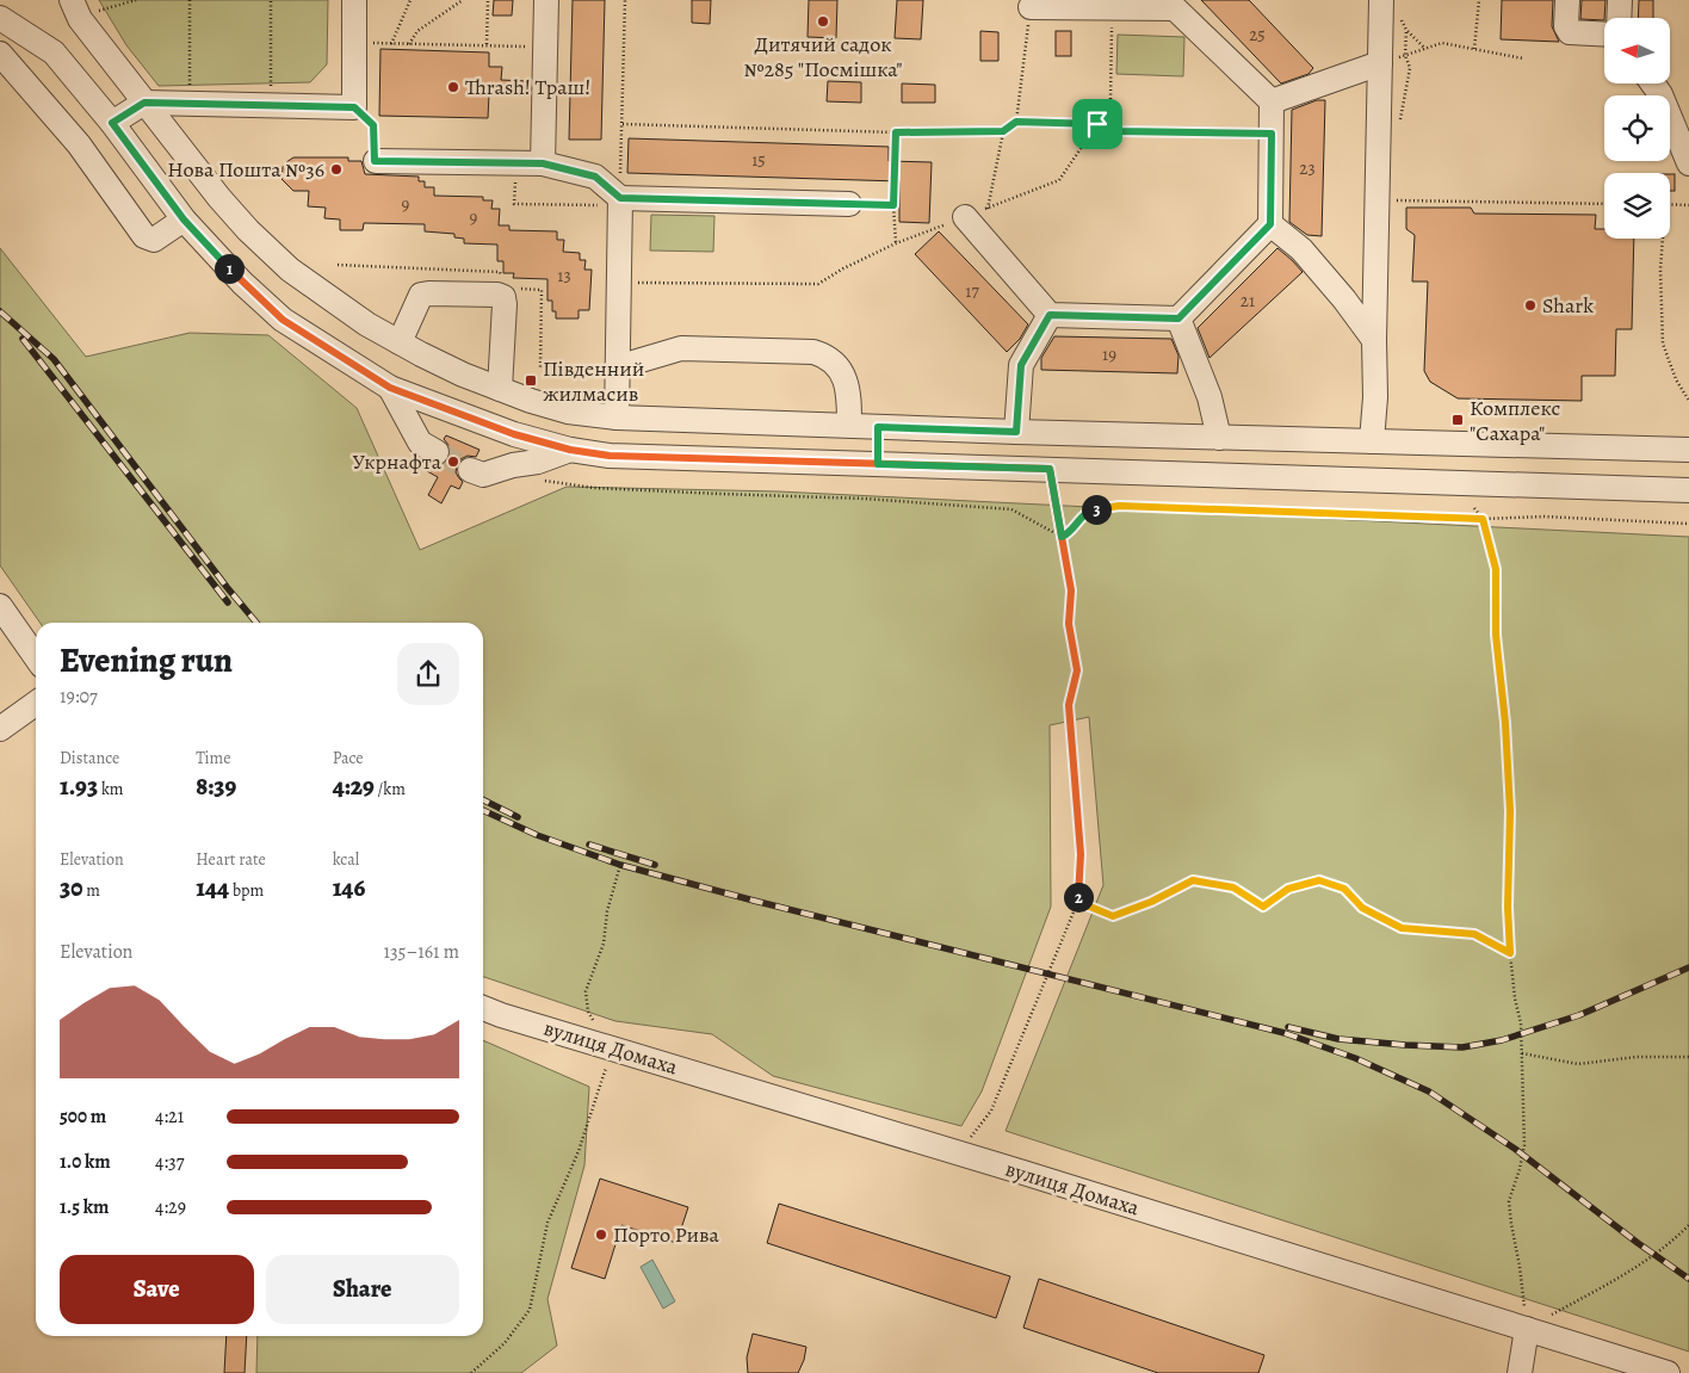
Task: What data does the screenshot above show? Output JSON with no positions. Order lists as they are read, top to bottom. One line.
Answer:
{"streets":{"street":["вулиця Домаха"]},"places":{"other":["Дитячий садок №285 \"Посмішка\"","Thrash! Траш!","Нова Пошта №36","Shark","Укрнафта","Порто Рива"],"transit":["Південний жилмасив","Комплекс \"Сахара\""]},"house_numbers":["25","15","23","9","9","13","17","21","19"],"north":"left","page":{"pins":["1","3","2"],"heading":["Evening run","19:07"],"stats":[["Distance","1.93 km"],["Time","8:39"],["Pace","4:29 /km"],["Elevation","30 m"],["Heart rate","144 bpm"],["kcal","146"]],"chart":["Elevation","135–161 m"],"list":[{"name":"500 m","note":"4:21"},{"name":"1.0 km","note":"4:37"},{"name":"1.5 km","note":"4:29"}],"buttons":["Save","Share"]}}
